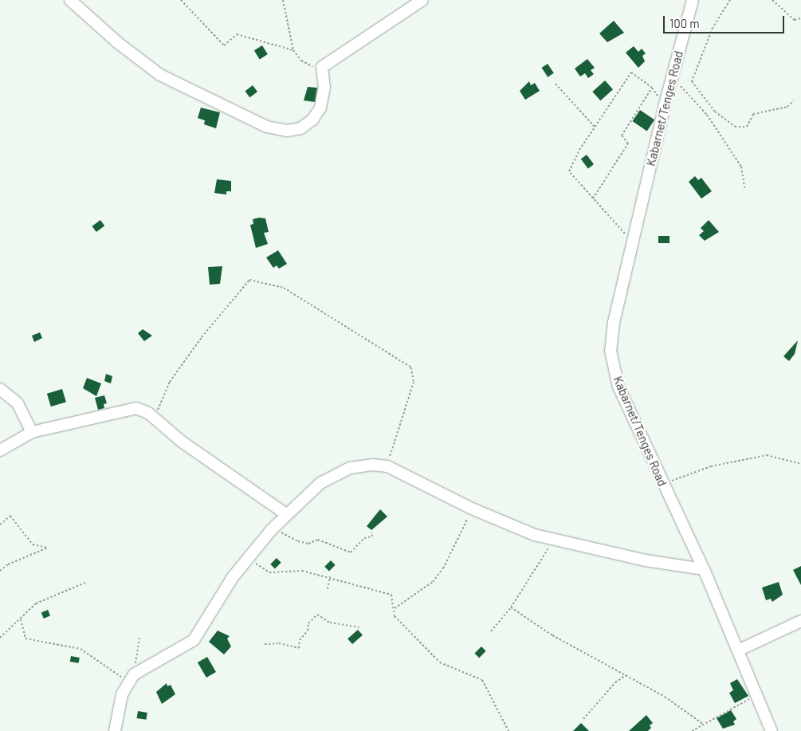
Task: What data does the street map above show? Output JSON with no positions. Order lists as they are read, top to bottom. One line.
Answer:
{"streets":{"street":["Kabarnet/Tenges Road"]},"scale_bar":"100 m"}
